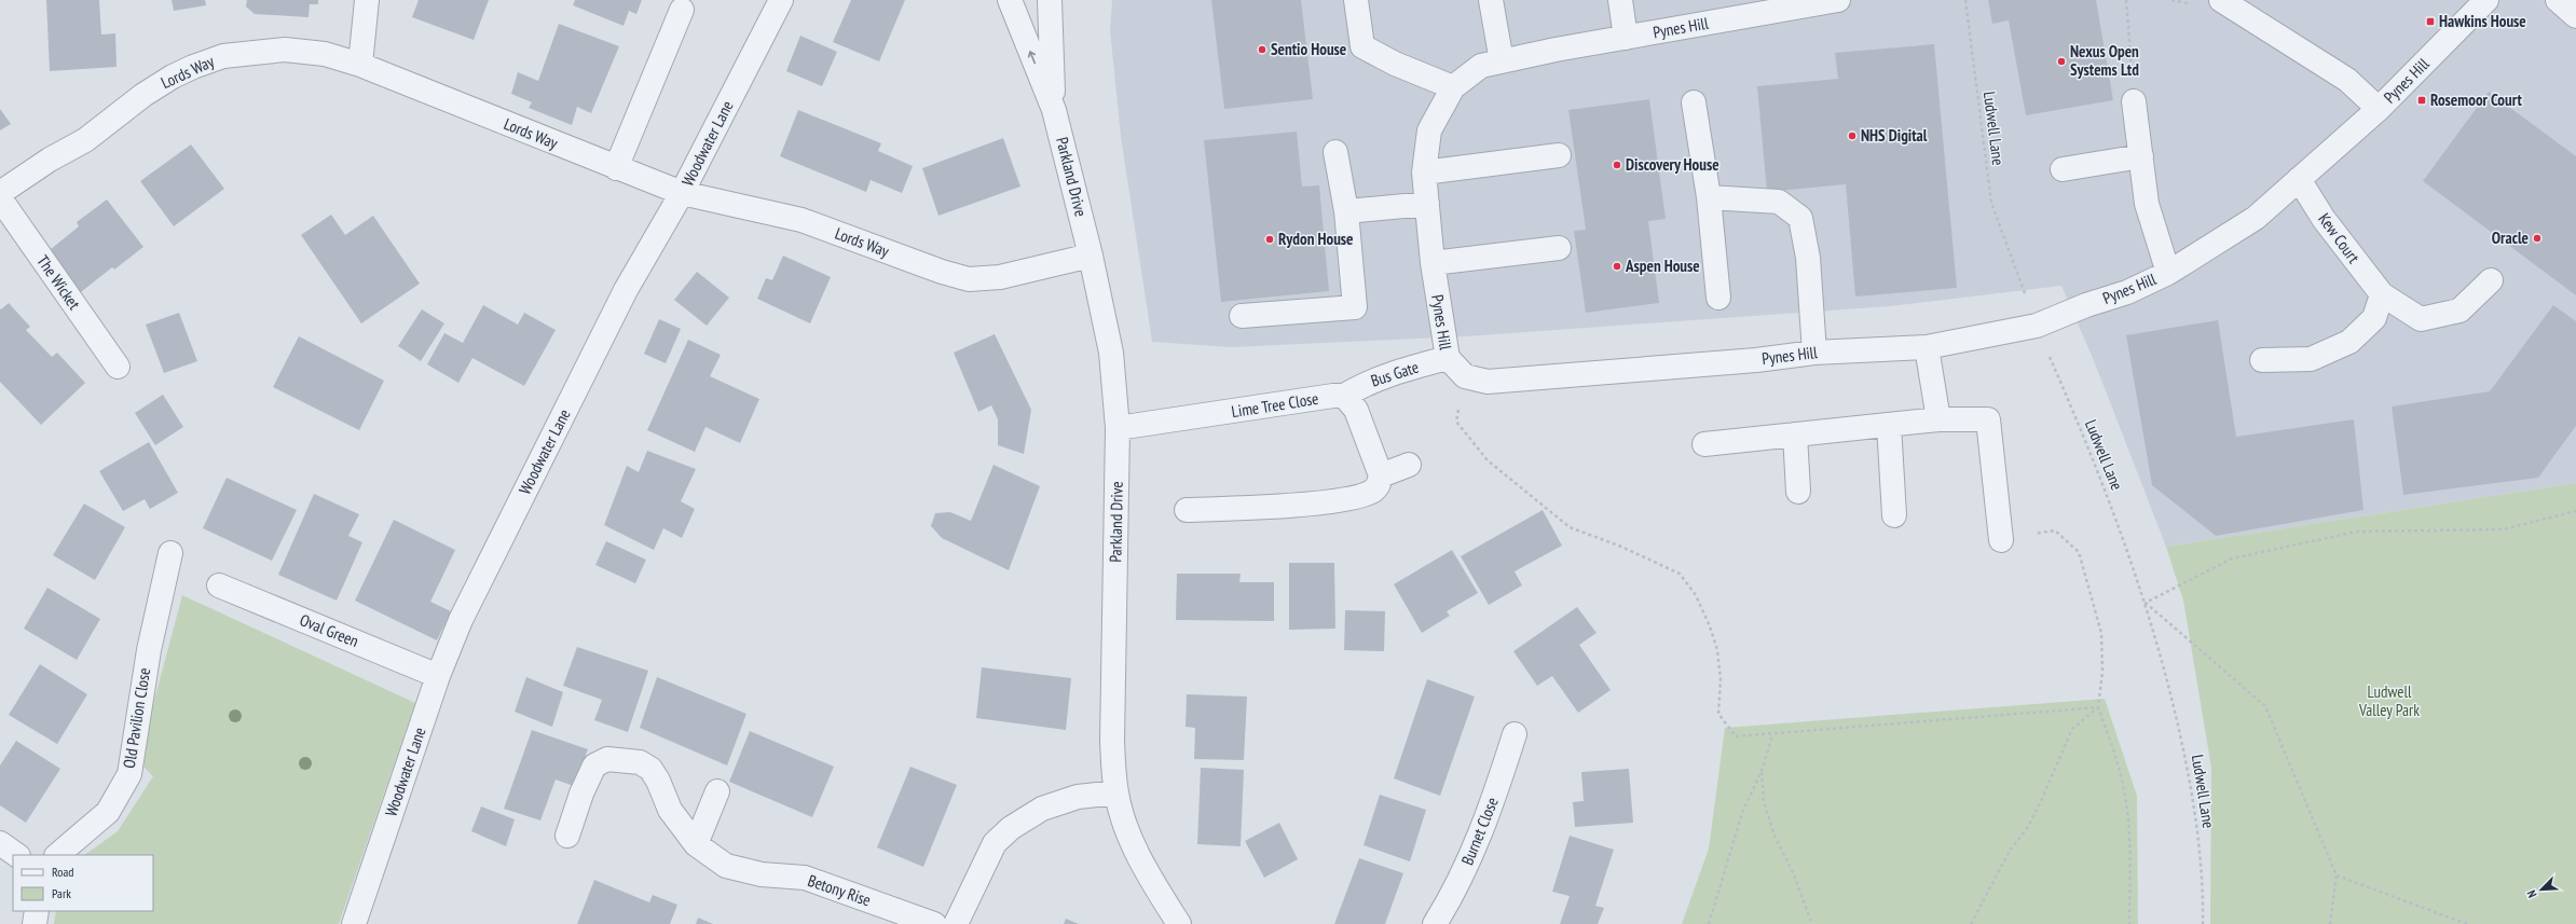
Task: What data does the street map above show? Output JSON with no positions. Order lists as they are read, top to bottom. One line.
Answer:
{"streets":{"street":["Pynes Hill","Lords Way","Woodwater Lane","Parkland Drive","Kew Court","The Wicket","Bus Gate","Lime Tree Close","Oval Green","Old Pavilion Close","Burnet Close","Betony Rise"],"path":["Ludwell Lane"]},"crossings":[["Pynes Hill","Ludwell Lane"],["Pynes Hill","Kew Court"],["Pynes Hill","Bus Gate"],["Lords Way","Woodwater Lane"],["Lords Way","Parkland Drive"],["Woodwater Lane","Oval Green"],["Parkland Drive","Lime Tree Close"],["Bus Gate","Lime Tree Close"]],"parks":["Ludwell Valley Park"],"places":{"transit":["Hawkins House","Rosemoor Court"],"other":["Sentio House","Nexus Open Systems Ltd","NHS Digital","Discovery House","Oracle","Rydon House","Aspen House"]},"legend":["Road","Park"],"north":"bottom left"}
